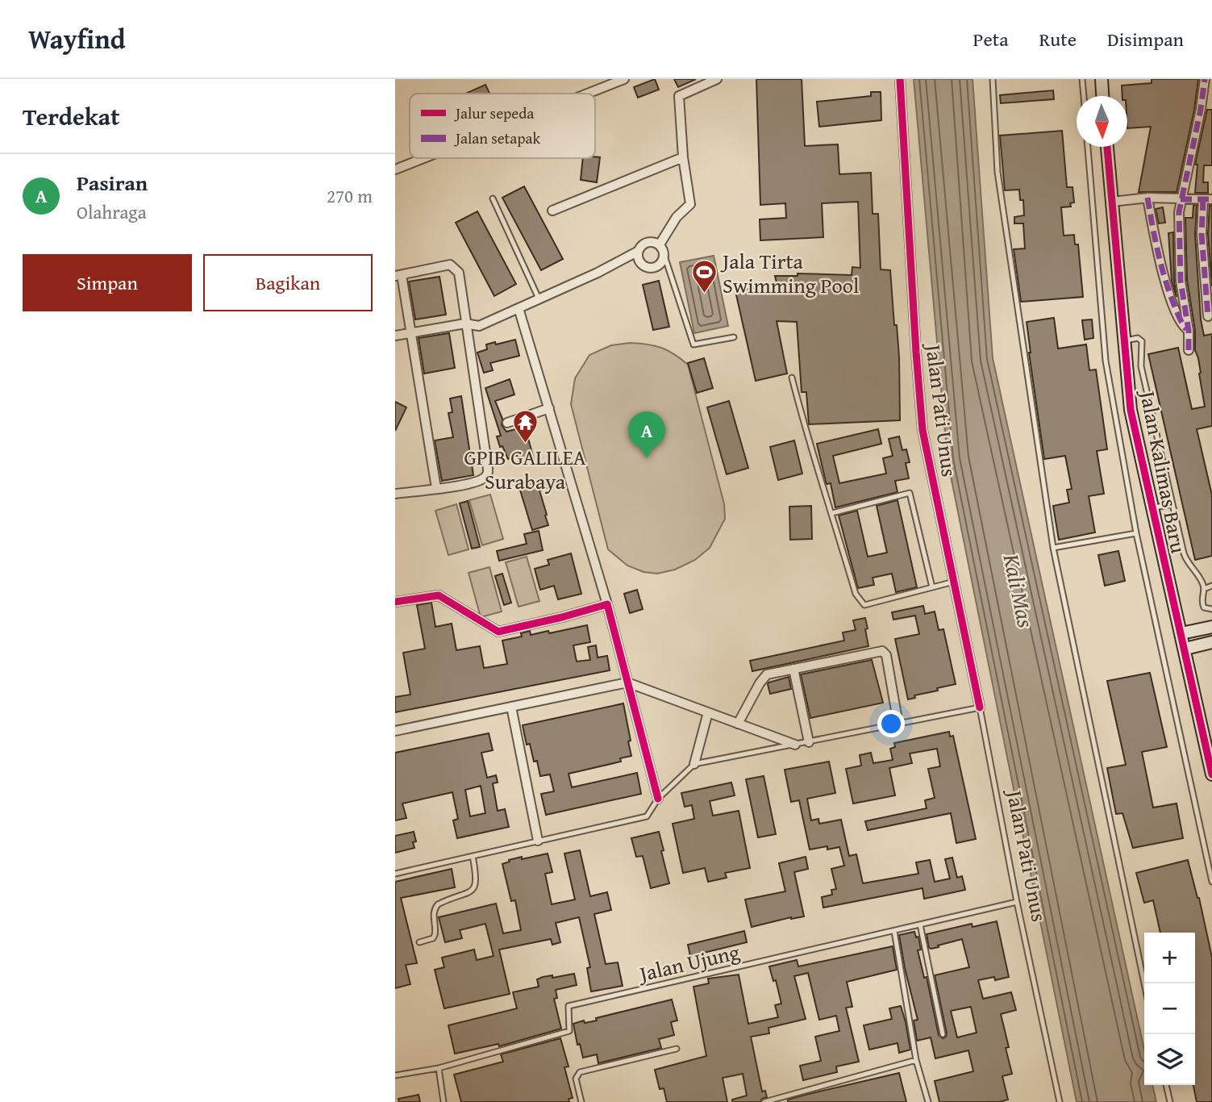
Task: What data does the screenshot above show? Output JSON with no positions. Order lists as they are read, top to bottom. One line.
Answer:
{"streets":{"street":["Jalan Pati Unus","Jalan Kalimas Baru"],"lane":["Jalan Ujung"]},"crossings":[["Jalan Pati Unus","Jalan Ujung"]],"water":["Kali Mas"],"places":{"sports":["Jala Tirta Swimming Pool"],"temple":["GPIB GALILEA Surabaya"]},"legend":["Jalur sepeda","Jalan setapak"],"north":"bottom","page":{"header":"Wayfind","nav":["Peta","Rute","Disimpan"],"heading":"Terdekat","list":[{"mark":"A","name":"Pasiran","note":"Olahraga","value":"270 m"}],"buttons":["Simpan","Bagikan"],"pins":"A","map_buttons":["+","−"]}}
